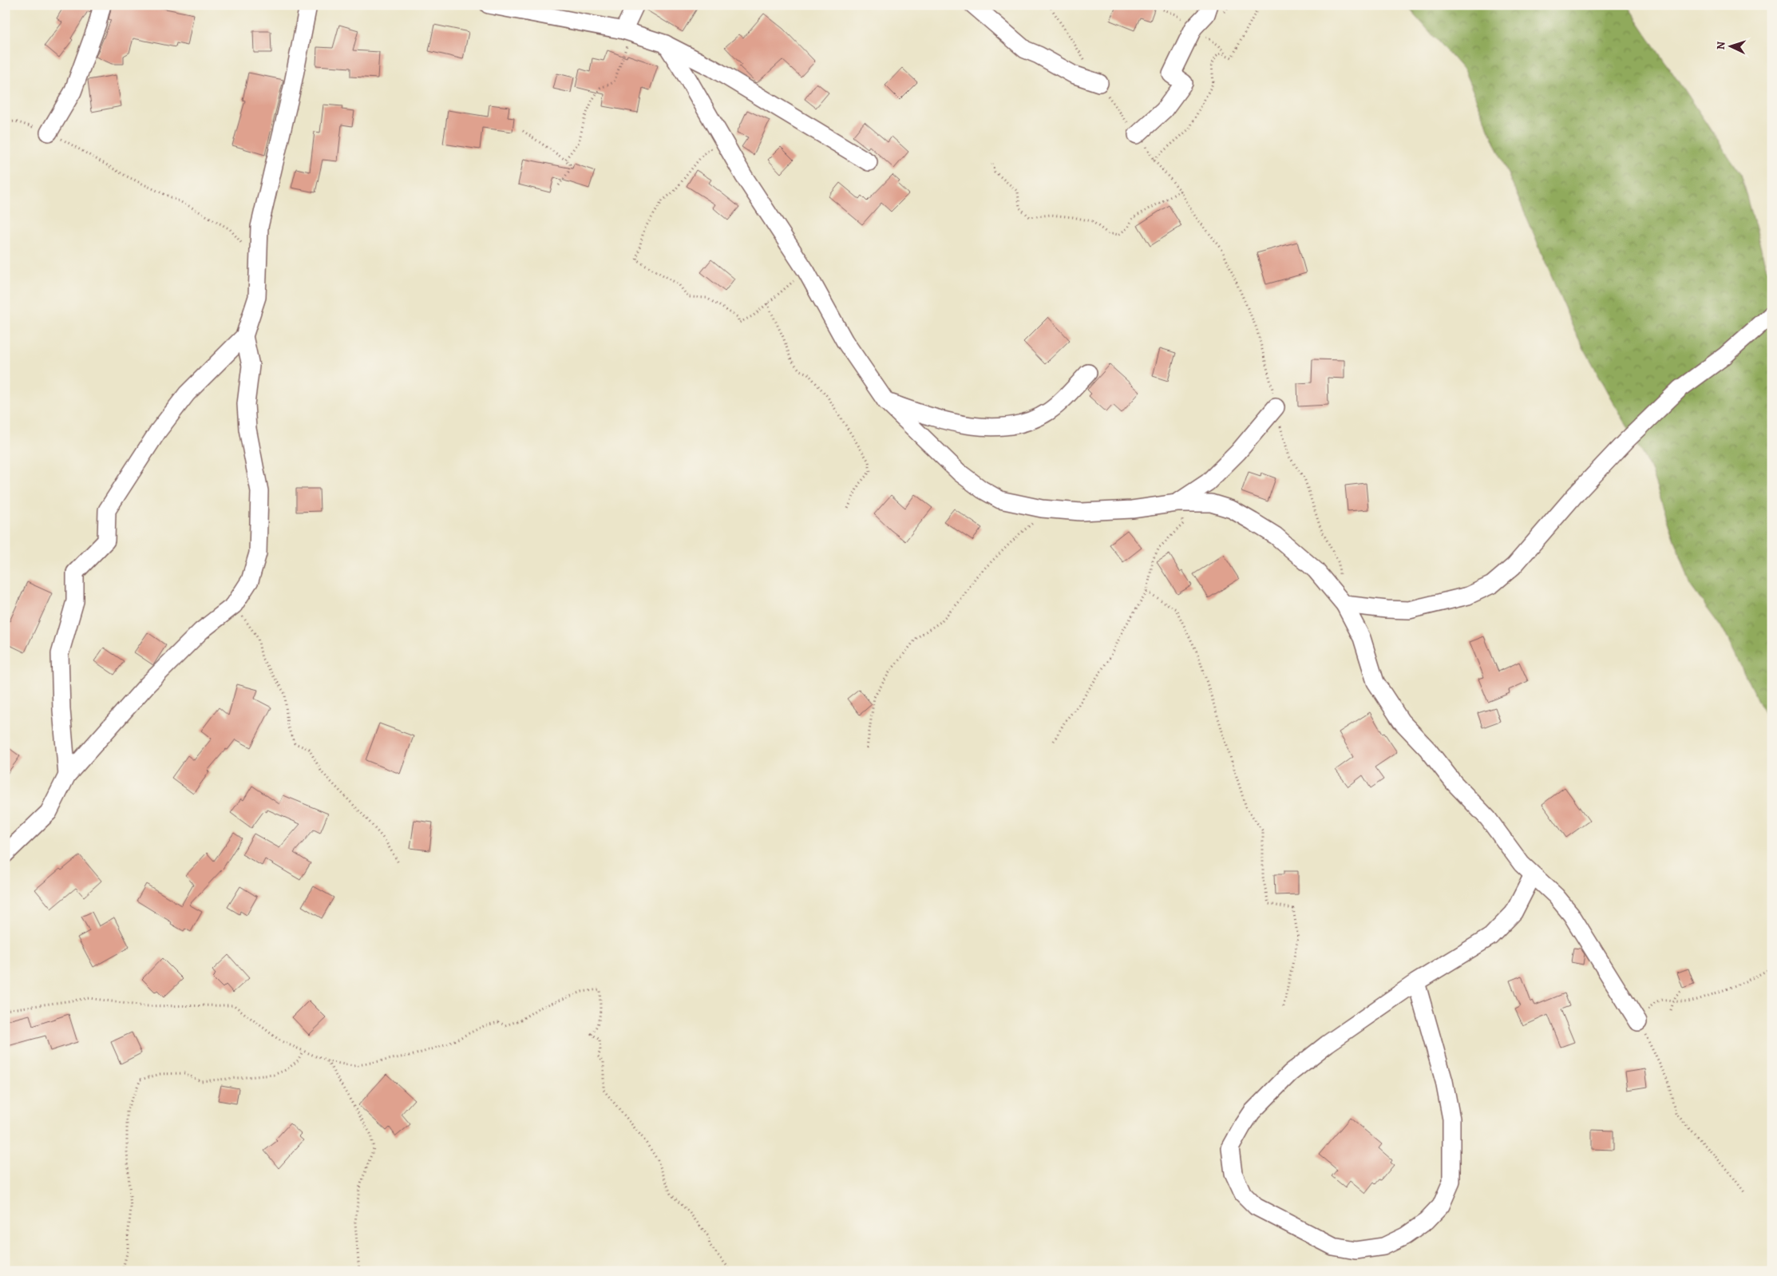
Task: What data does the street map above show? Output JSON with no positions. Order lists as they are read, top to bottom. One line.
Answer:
{"north":"left"}
